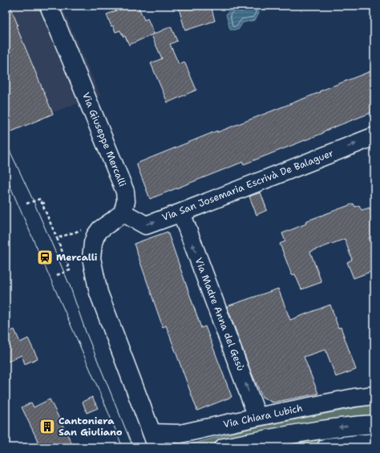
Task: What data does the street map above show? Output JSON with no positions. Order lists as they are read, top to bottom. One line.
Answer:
{"streets":{"main road":["Via Giuseppe Mercalli","Via San Josemaria Escrivà De Balaguer","Via Madre Anna del Gesù","Via Chiara Lubich"]},"crossings":[["Via Giuseppe Mercalli","Via San Josemaria Escrivà De Balaguer"],["Via San Josemaria Escrivà De Balaguer","Via Madre Anna del Gesù"],["Via Madre Anna del Gesù","Via Chiara Lubich"]],"one_way":["Via San Josemaria Escrivà De Balaguer","Via Madre Anna del Gesù"],"places":{"station":["Mercalli"],"building":["Cantoniera San Giuliano"]}}
